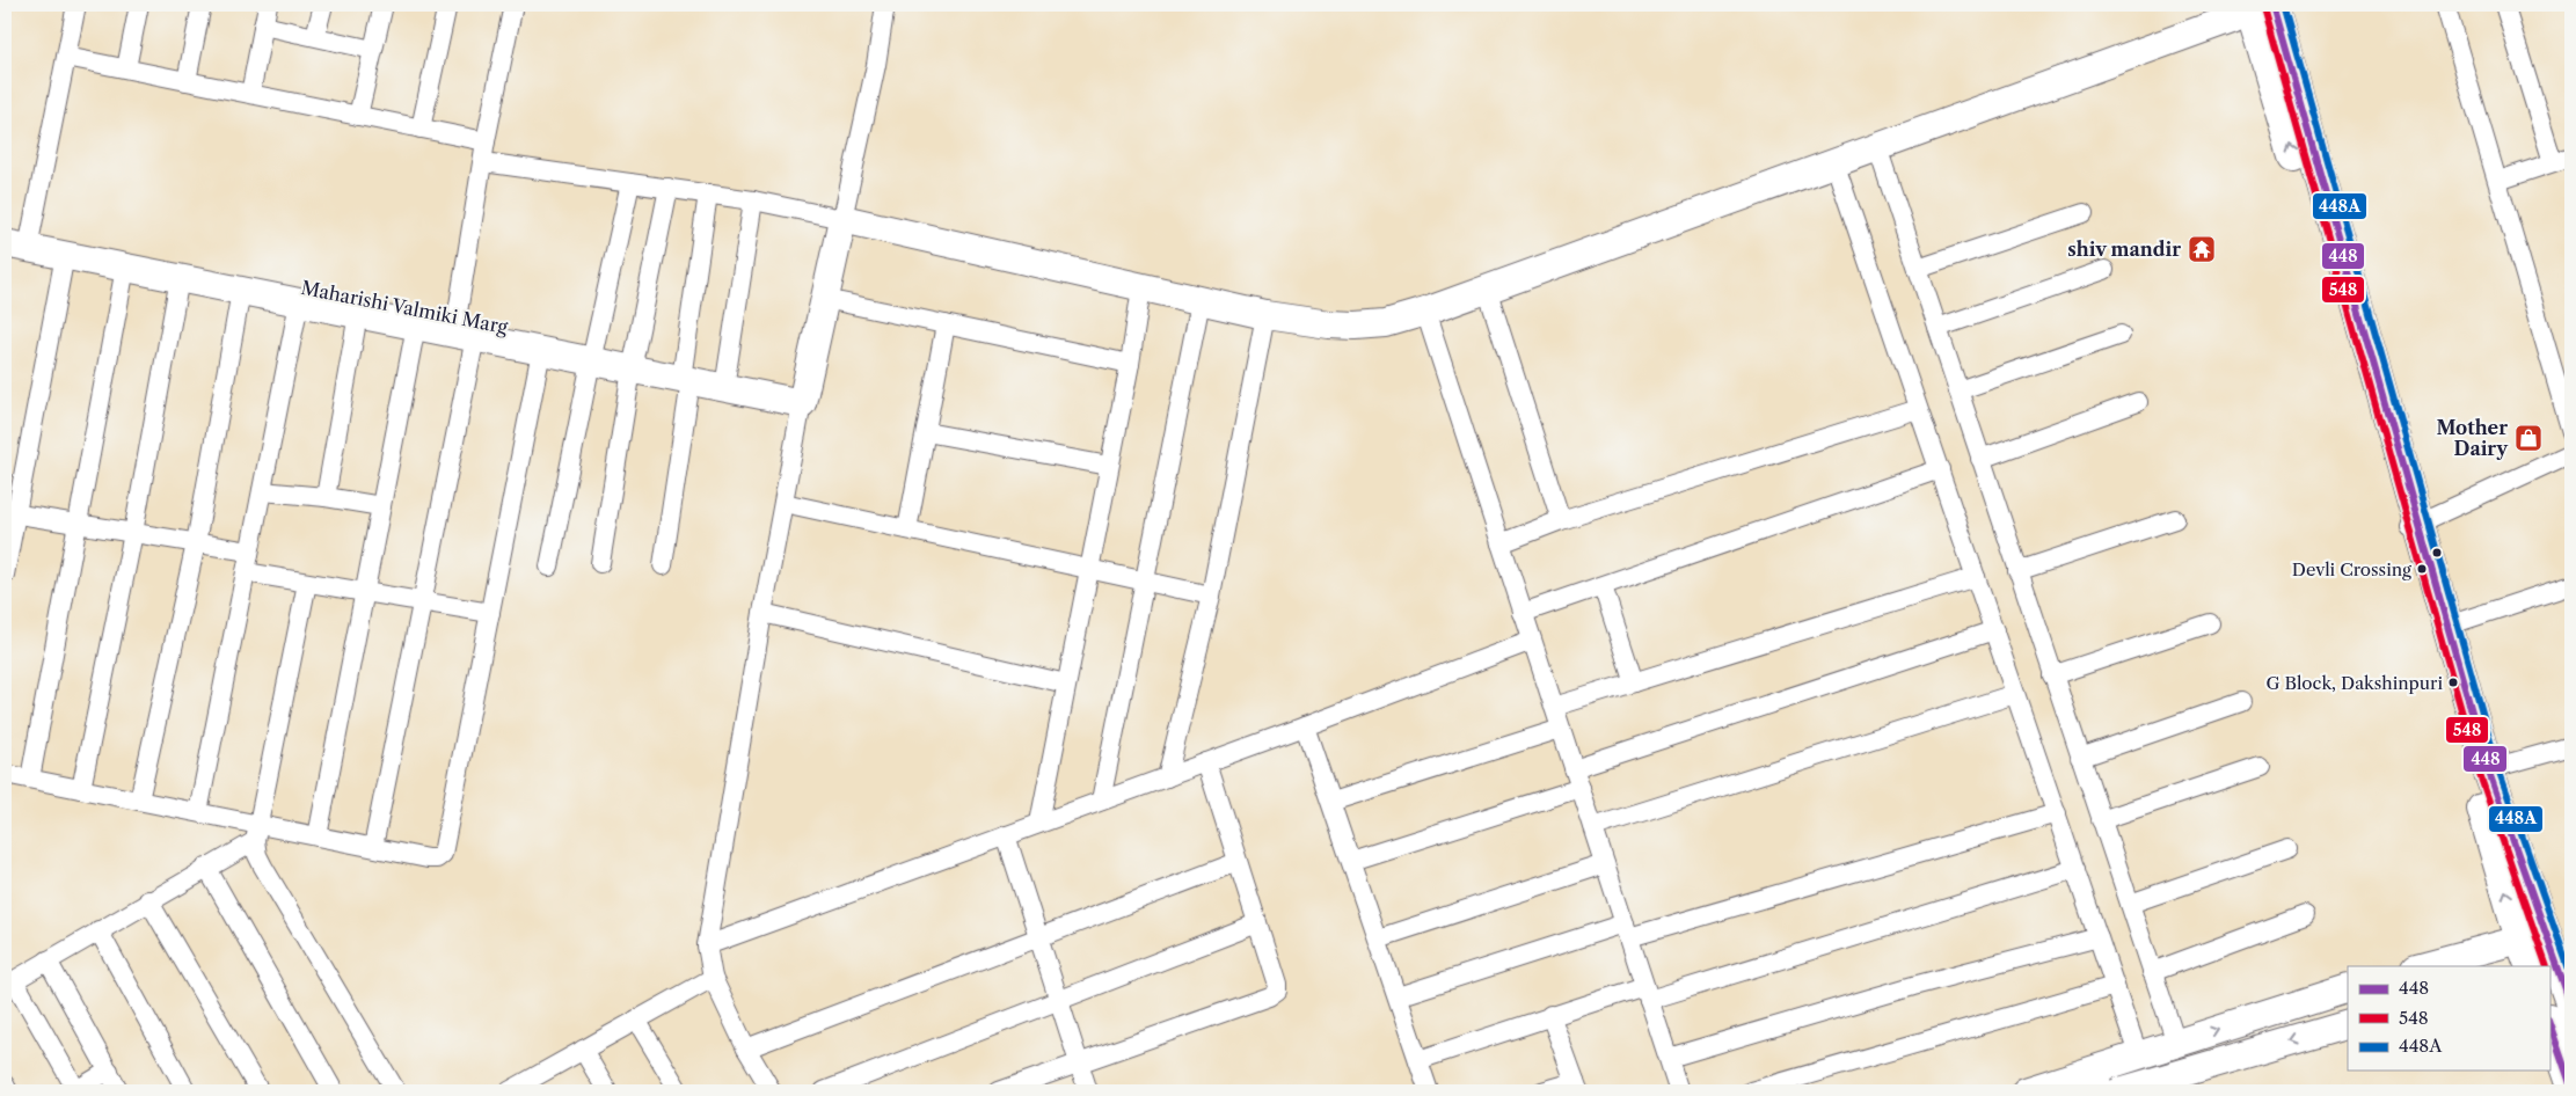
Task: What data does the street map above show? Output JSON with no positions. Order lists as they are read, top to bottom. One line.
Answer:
{"streets":{"street":["Maharishi Valmiki Marg"]},"places":{"temple":["shiv mandir"],"shop":["Mother Dairy"],"other":["Devli Crossing","G Block, Dakshinpuri"]},"lines":["transit line 448","transit line 448A","transit line 548"],"legend":["448","548","448A"]}
